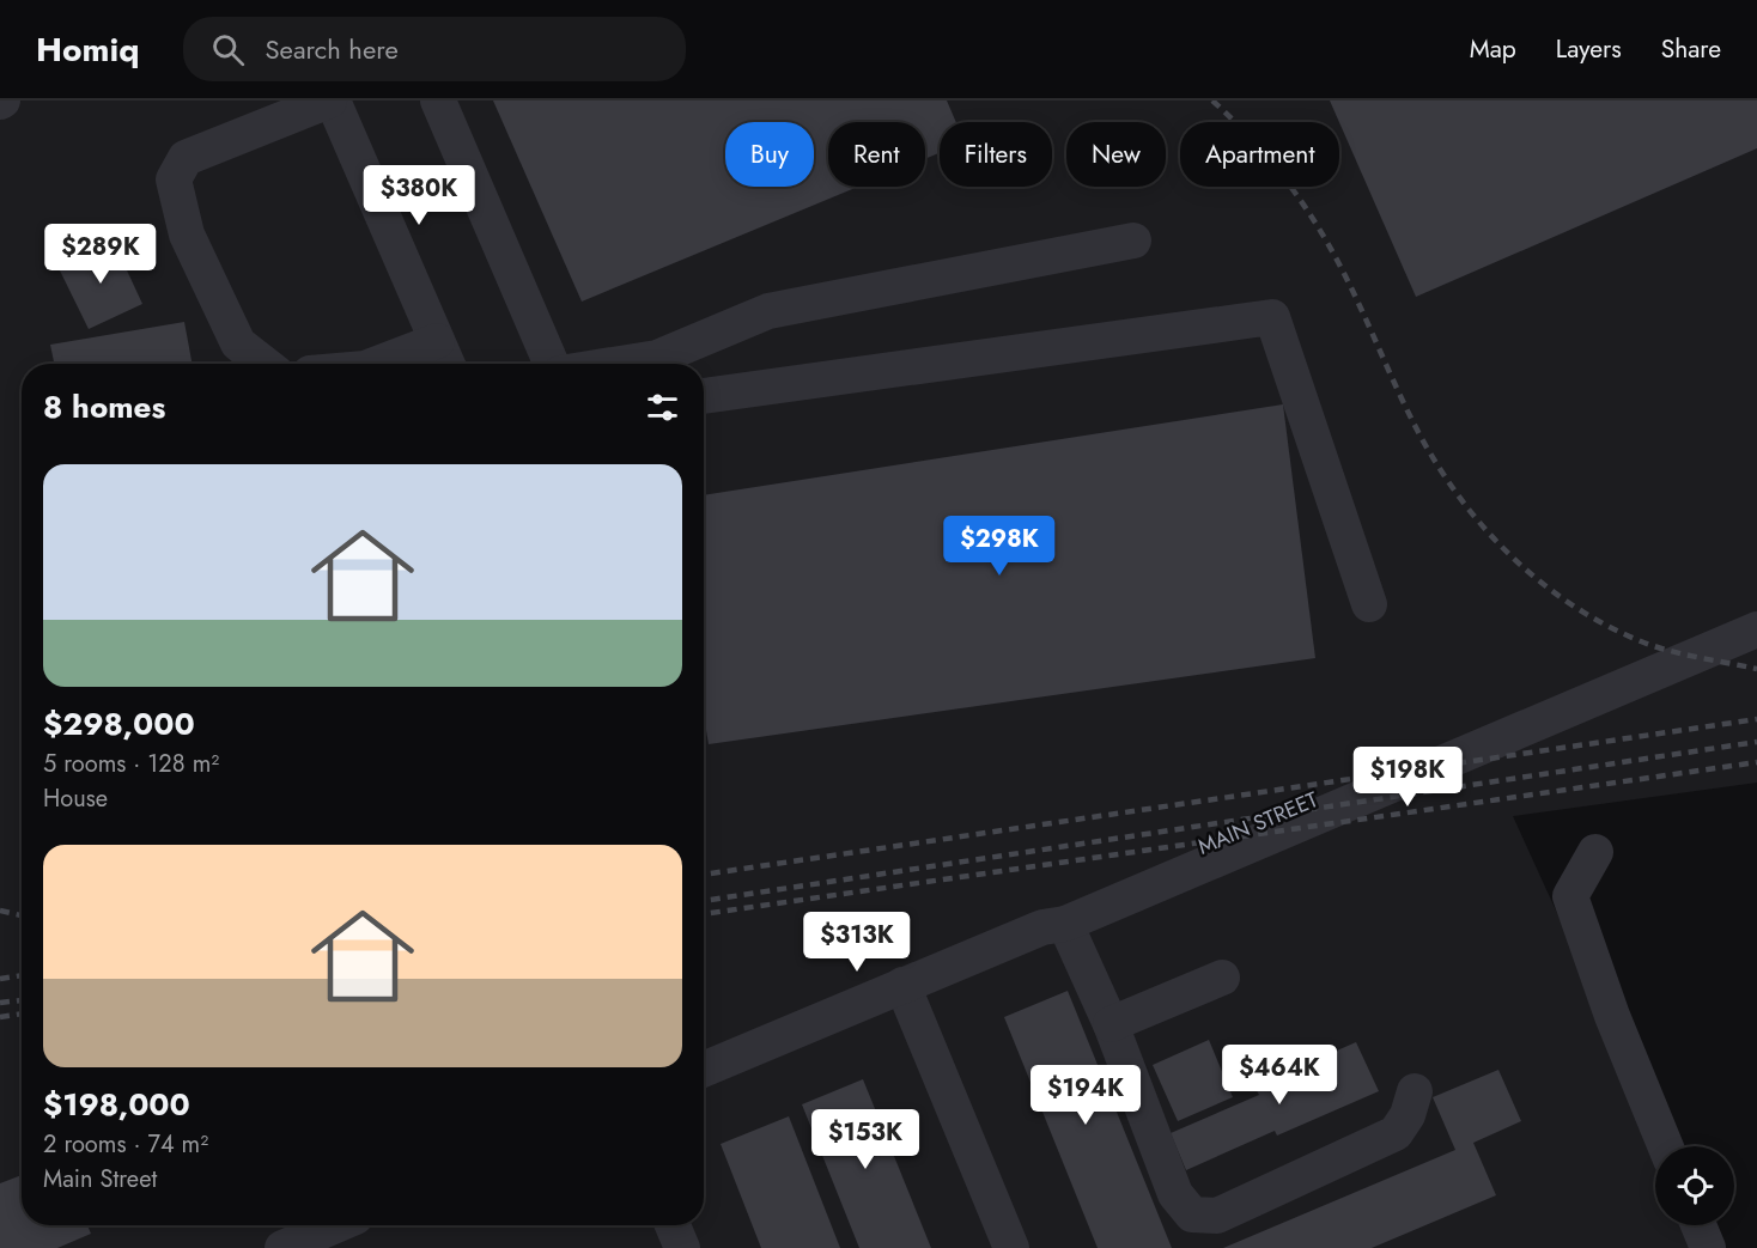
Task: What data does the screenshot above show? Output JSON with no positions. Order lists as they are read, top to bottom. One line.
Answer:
{"streets":{"street":["MAIN STREET"]},"page":{"header":"Homiq","search":"Search here","nav":["Map","Layers","Share"],"chip":["Buy","Rent","Filters","New","Apartment"],"price":["$380K","$289K","$298K","$198K","$313K","$464K","$194K","$153K"],"heading":"8 homes","list":[{"name":"$298,000","note":"5 rooms · 128 m² · House"},{"name":"$198,000","note":"2 rooms · 74 m² · Main Street"}]}}
